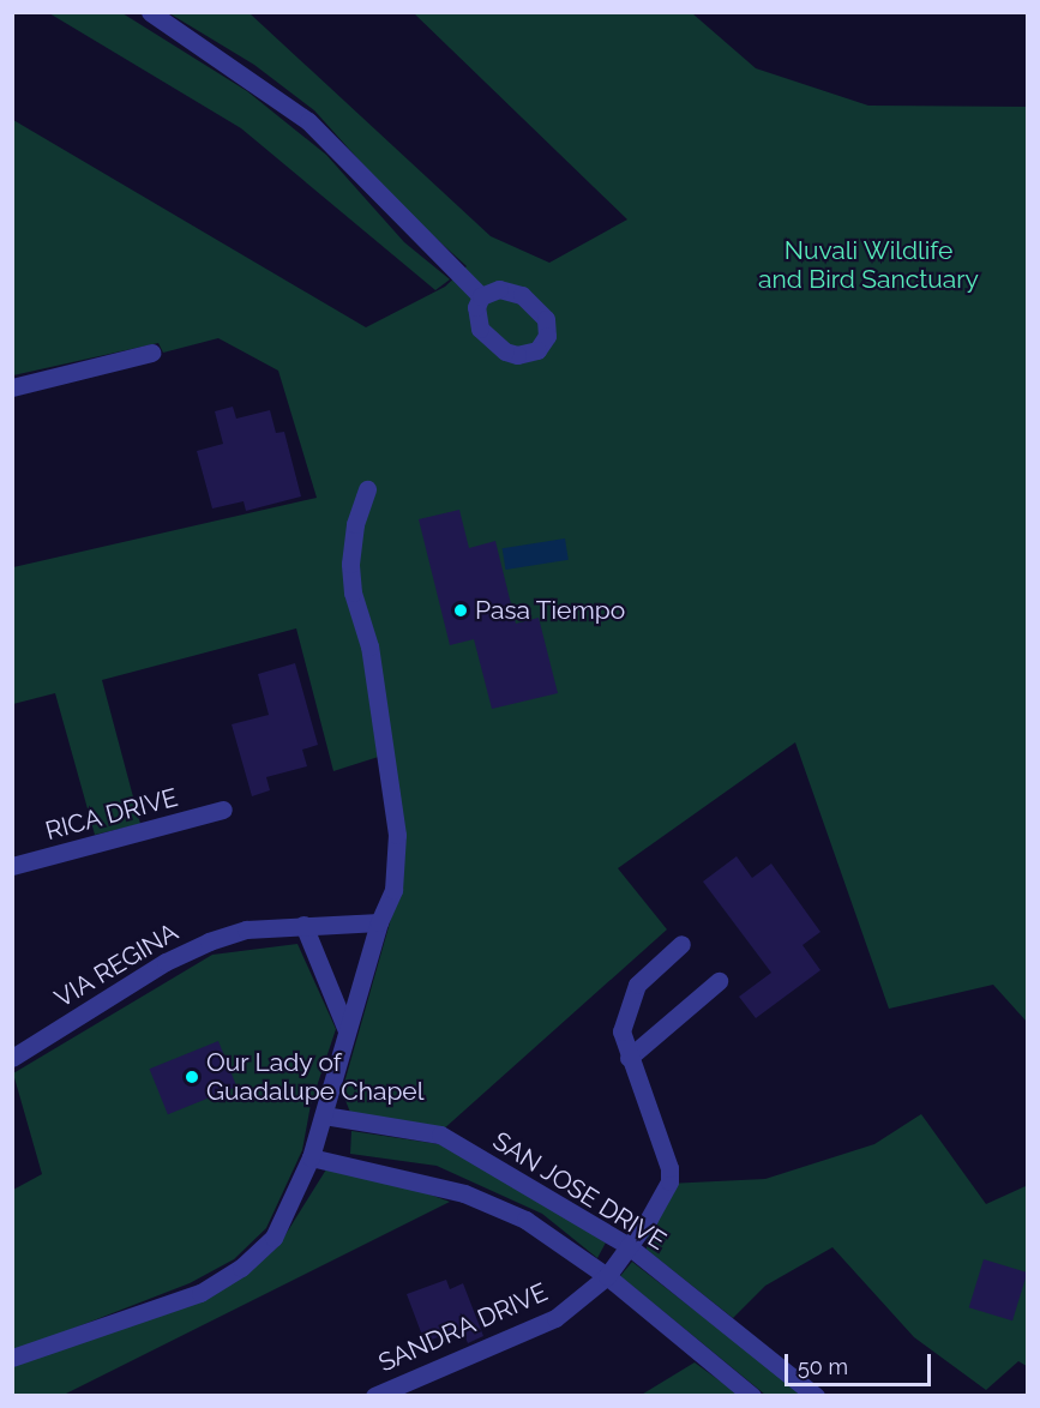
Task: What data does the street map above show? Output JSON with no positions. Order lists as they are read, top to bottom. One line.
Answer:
{"streets":{"street":["RICA DRIVE","VIA REGINA","SAN JOSE DRIVE","SANDRA DRIVE"]},"crossings":[["SAN JOSE DRIVE","SANDRA DRIVE"]],"parks":["Nuvali Wildlife and Bird Sanctuary"],"places":["Pasa Tiempo","Our Lady of Guadalupe Chapel"],"scale_bar":"50 m"}
